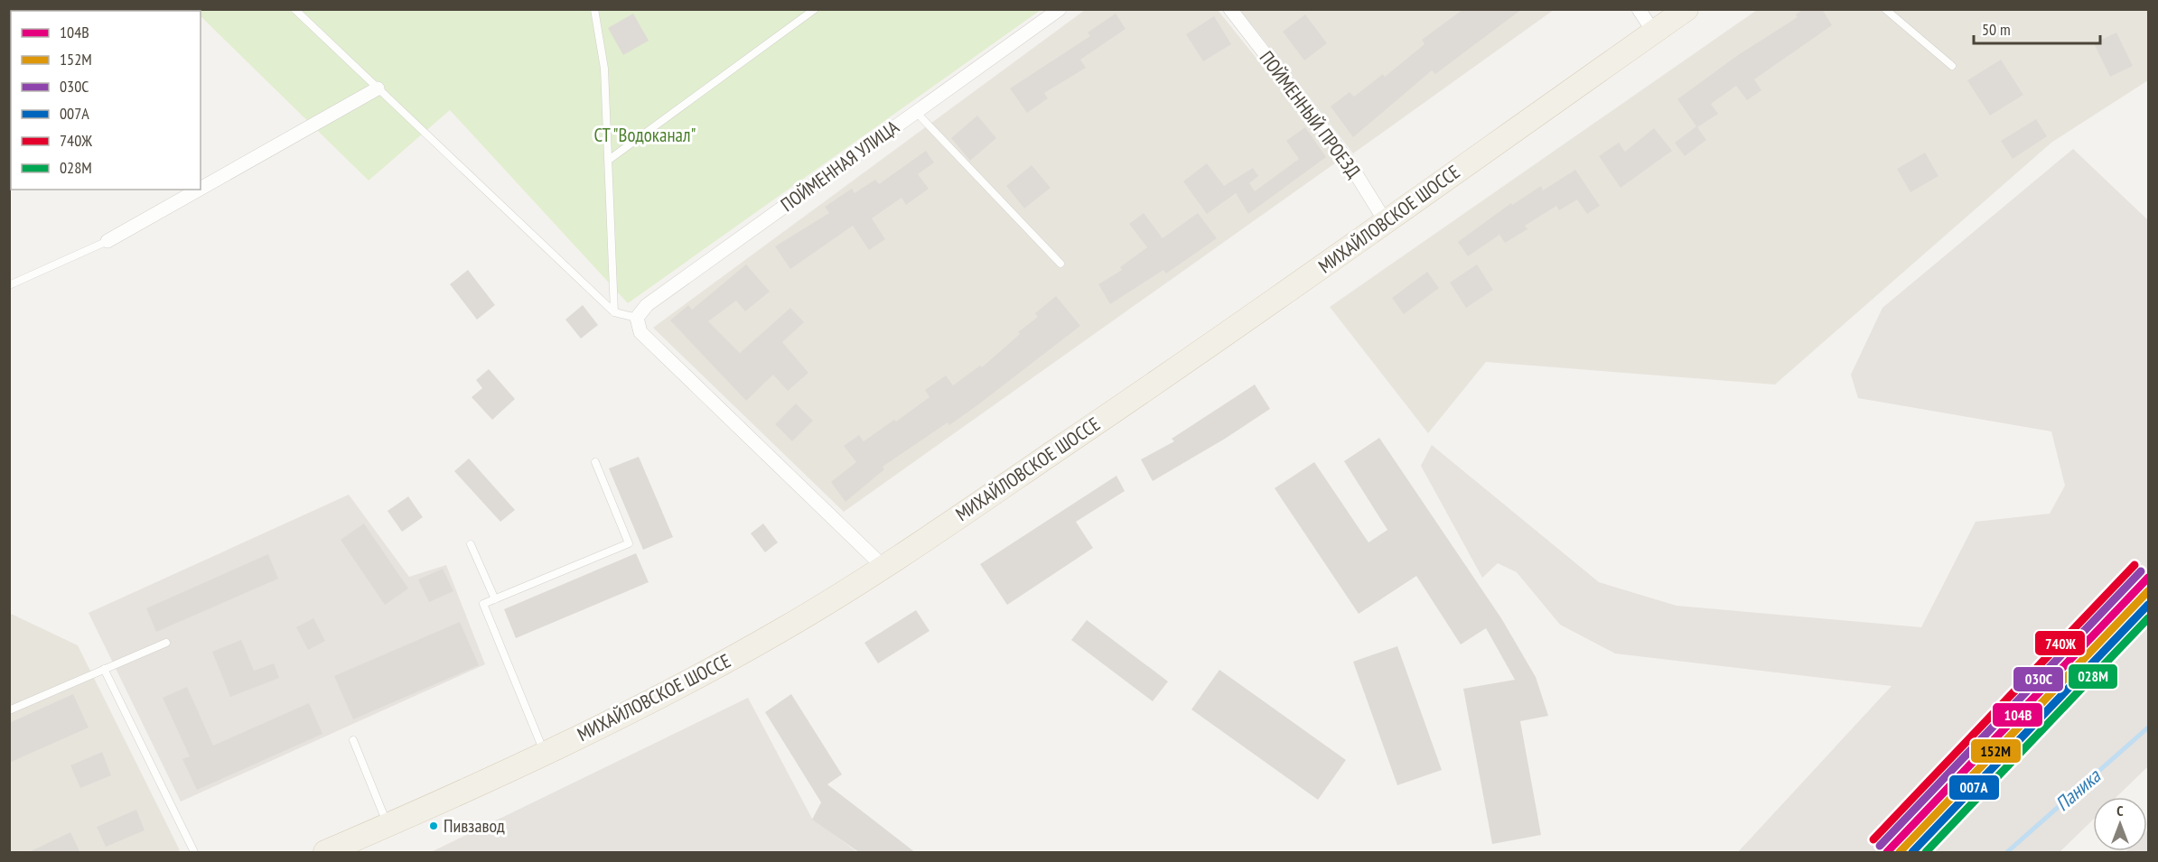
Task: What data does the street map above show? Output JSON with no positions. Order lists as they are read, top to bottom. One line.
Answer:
{"streets":{"main road":["МИХАЙЛОВСКОЕ ШОССЕ"],"street":["ПОЙМЕННЫЙ ПРОЕЗД","ПОЙМЕННАЯ УЛИЦА"]},"crossings":[["ПОЙМЕННЫЙ ПРОЕЗД","МИХАЙЛОВСКОЕ ШОССЕ"]],"water":["Паника"],"parks":["СТ \"Водоканал\""],"places":["Пивзавод"],"lines":["transit line 740Ж","transit line 030C","transit line 104В","transit line 152М","transit line 007А","transit line 028М"],"legend":["104В","152М","030C","007А","740Ж","028М"],"scale_bar":"50 m","north":"top"}
